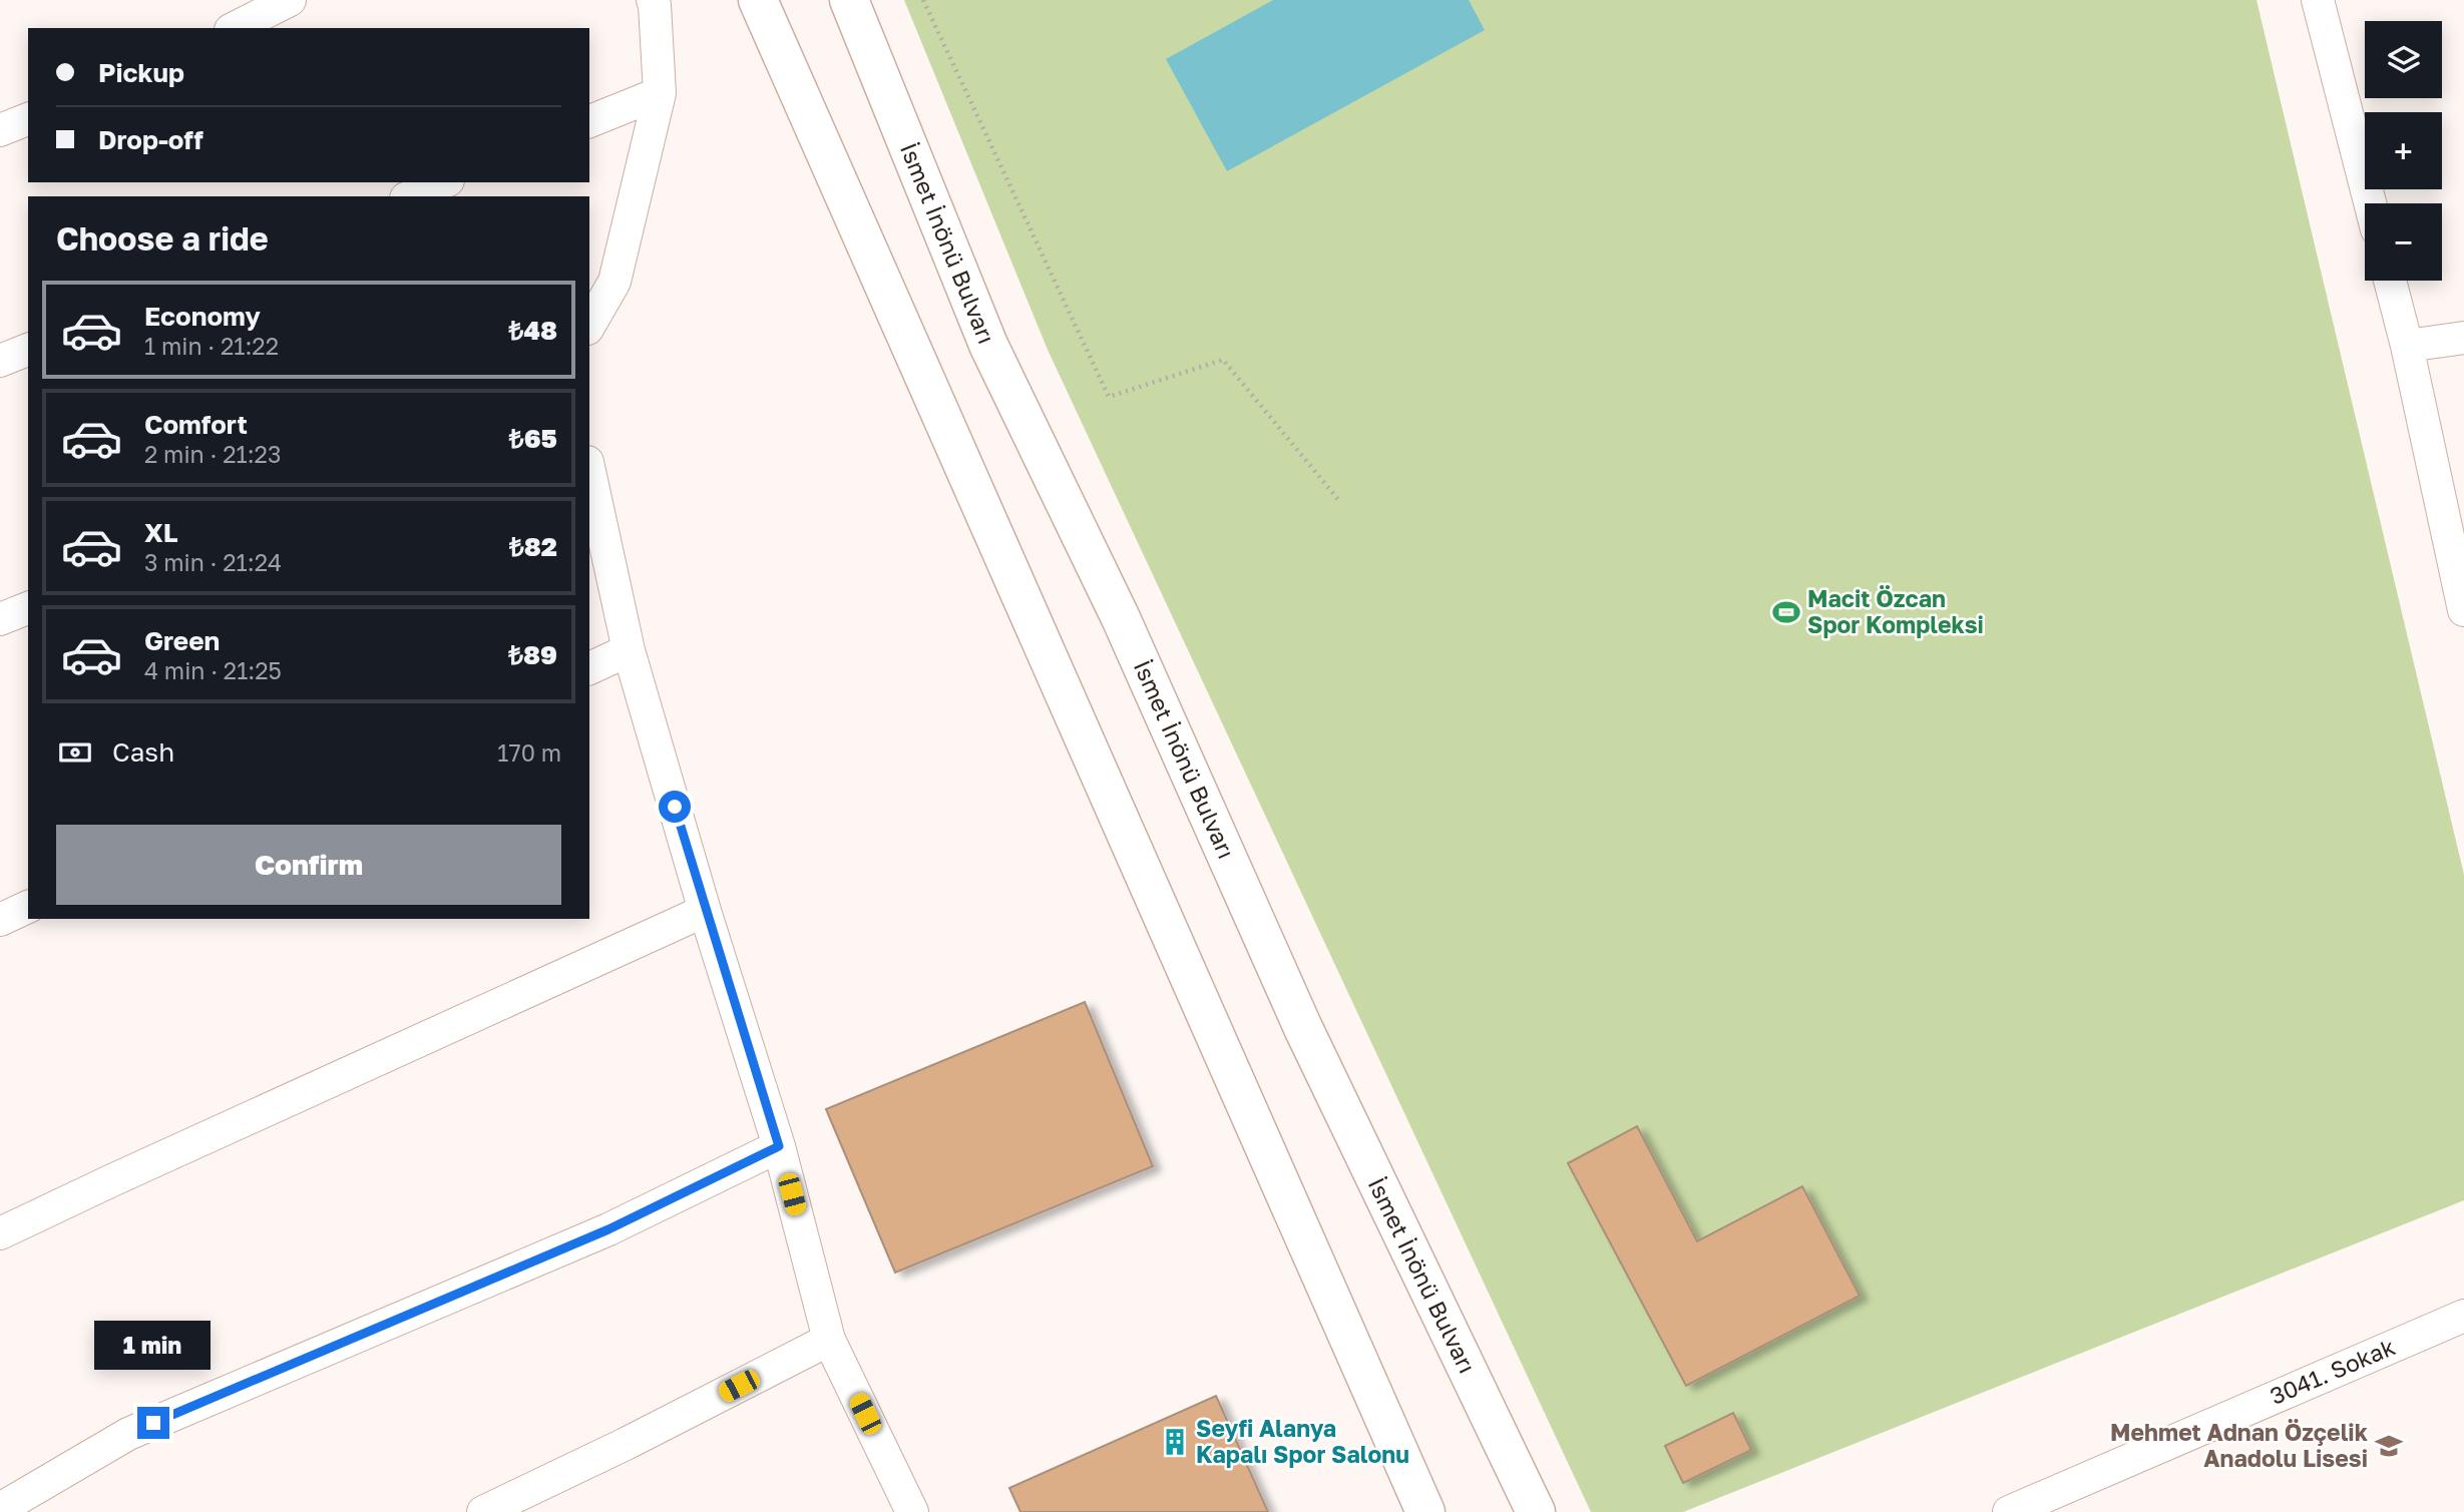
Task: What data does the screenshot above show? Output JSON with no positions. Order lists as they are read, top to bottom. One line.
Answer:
{"streets":{"street":["İsmet İnönü Bulvarı","3041. Sokak"]},"places":{"sports":["Macit Özcan Spor Kompleksi"],"building":["Seyfi Alanya Kapalı Spor Salonu"],"school or university":["Mehmet Adnan Özçelik Anadolu Lisesi"]},"page":{"map_buttons":["+","−"],"banner":["Pickup","Drop-off"],"heading":"Choose a ride","list":[{"name":"Economy","note":"1 min · 21:22","value":"₺48"},{"name":"Comfort","note":"2 min · 21:23","value":"₺65"},{"name":"XL","note":"3 min · 21:24","value":"₺82"},{"name":"Green","note":"4 min · 21:25","value":"₺89"}],"pay":["Cash","170 m"],"buttons":"Confirm","bubble":"1 min"}}
